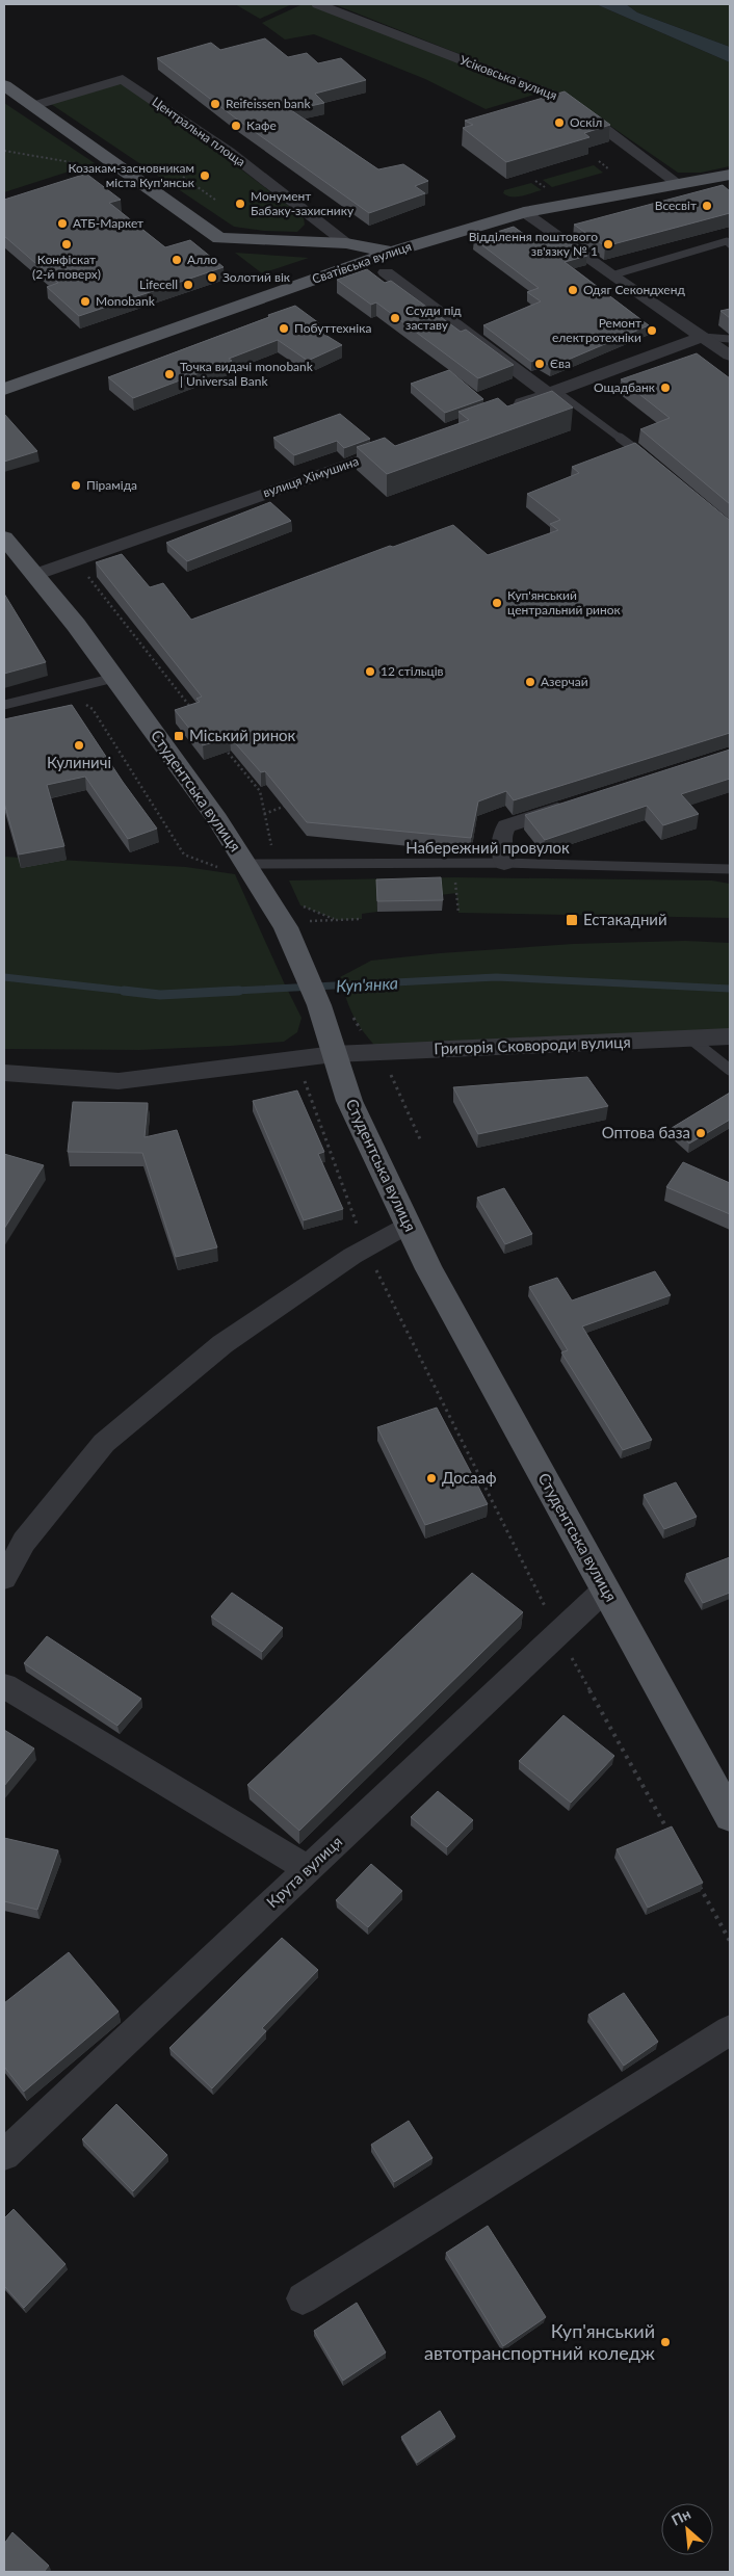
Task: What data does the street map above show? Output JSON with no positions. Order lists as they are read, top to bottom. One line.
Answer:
{"streets":{"main road":["Центральна площа","Сватівська вулиця","Студентська вулиця"],"street":["Усіковська вулиця","вулиця Хімушина","Григорія Сковороди вулиця","Крута вулиця"],"lane":["Набережний провулок"]},"crossings":[["Усіковська вулиця","Сватівська вулиця"],["Центральна площа","Сватівська вулиця"],["вулиця Хімушина","Студентська вулиця"],["Студентська вулиця","Набережний провулок"],["Студентська вулиця","Григорія Сковороди вулиця"],["Студентська вулиця","Крута вулиця"]],"water":["Куп'янка"],"places":{"other":["Reifeissen bank","Оскіл","Кафе","Козакам-засновникам міста Куп'янськ","Монумент Бабаку-захиснику","Всесвіт","АТБ-Маркет","Конфіскат (2-й поверх)","Відділення поштового зв'язку № 1","Алло","Золотий вік","Lifecell","Одяг Секондхенд","Monobank","Ссуди під заставу","Побуттехніка","Ремонт електротехніки","Єва","Точка видачі monobank | Universal Bank","Ощадбанк","Піраміда","Куп'янський центральний ринок","12 стільців","Азерчай","Кулиничі","Оптова база","Досааф","Куп'янський автотранспортний коледж"],"transit":["Міський ринок","Естакадний"]},"north":"top left"}
